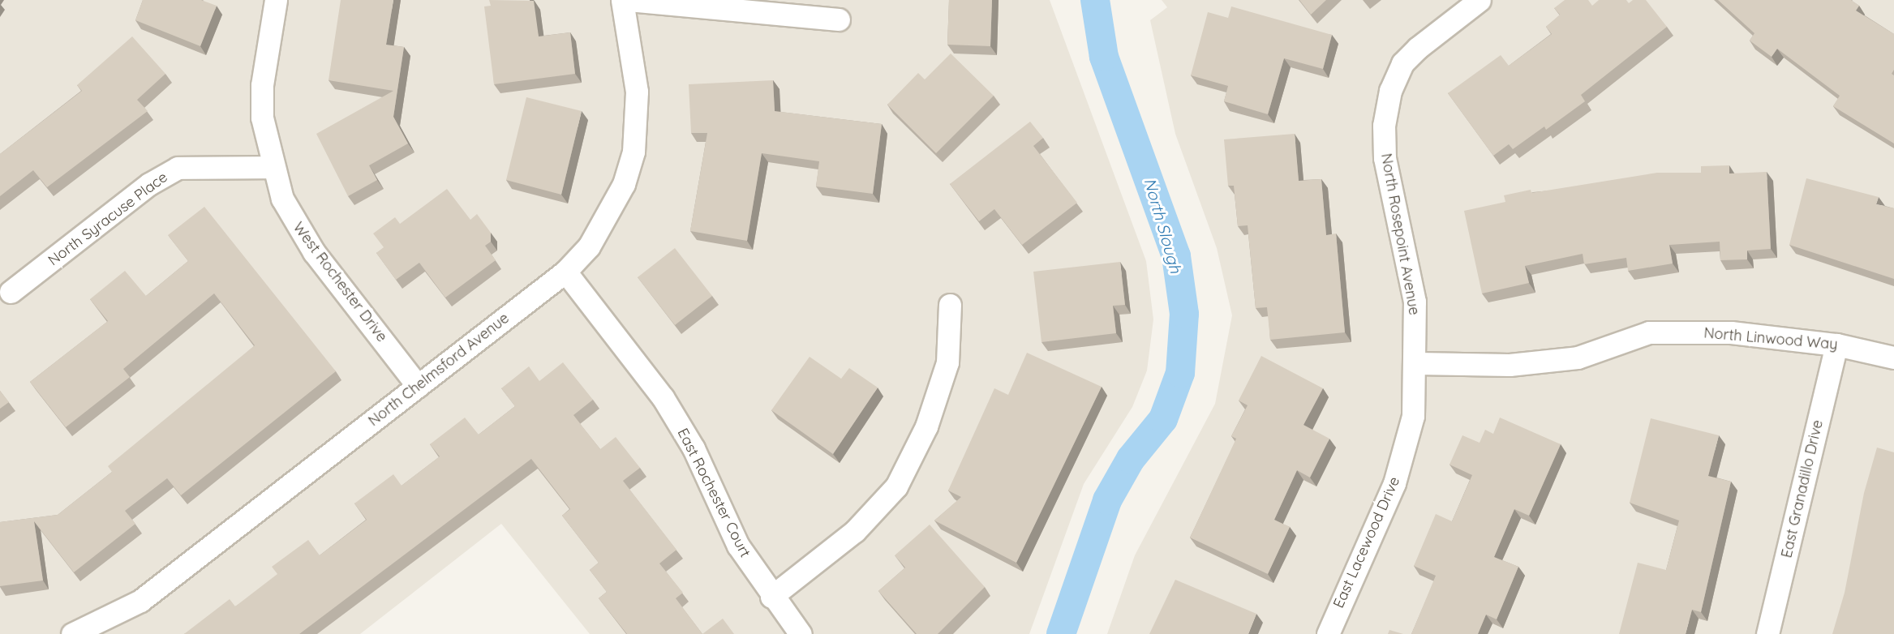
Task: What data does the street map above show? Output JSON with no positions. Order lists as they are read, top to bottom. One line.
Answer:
{"streets":{"street":["North Syracuse Place","North Rosepoint Avenue","West Rochester Drive","North Linwood Way","North Chelmsford Avenue","East Granadillo Drive","East Rochester Court","East Lacewood Drive"]},"crossings":[["North Syracuse Place","West Rochester Drive"],["North Rosepoint Avenue","North Linwood Way"],["North Rosepoint Avenue","East Lacewood Drive"],["West Rochester Drive","North Chelmsford Avenue"],["North Linwood Way","East Granadillo Drive"],["North Linwood Way","East Lacewood Drive"],["North Chelmsford Avenue","East Rochester Court"]],"water":["North Slough"]}
